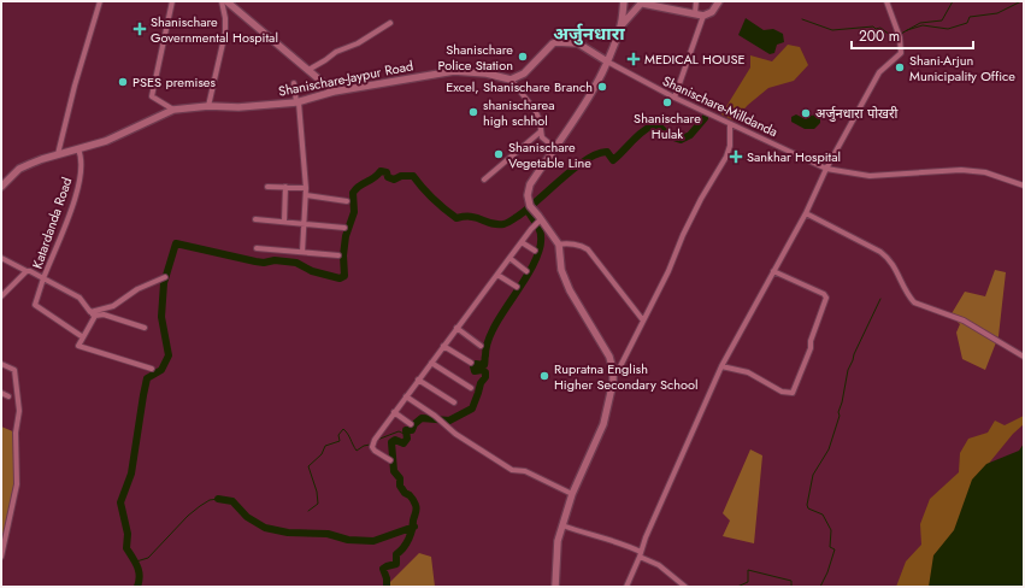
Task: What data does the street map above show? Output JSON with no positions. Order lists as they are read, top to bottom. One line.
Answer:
{"streets":{"street":["Shanischare-Jaypur Road","Shanischare-Milldanda","Katardanda Road"]},"crossings":[["Shanischare-Jaypur Road","Katardanda Road"]],"districts":["अर्जुनधारा"],"places":{"health":["Shanischare Governmental Hospital","MEDICAL HOUSE","Sankhar Hospital"],"other":["Shanischare Police Station","Shani-Arjun Municipality Office","PSES premises","Excel, Shanischare Branch","Shanischare Hulak","shanischarea high schhol","अर्जुनधारा पोखरी","Shanischare Vegetable Line","Rupratna English Higher Secondary School"]},"scale_bar":"200 m"}
